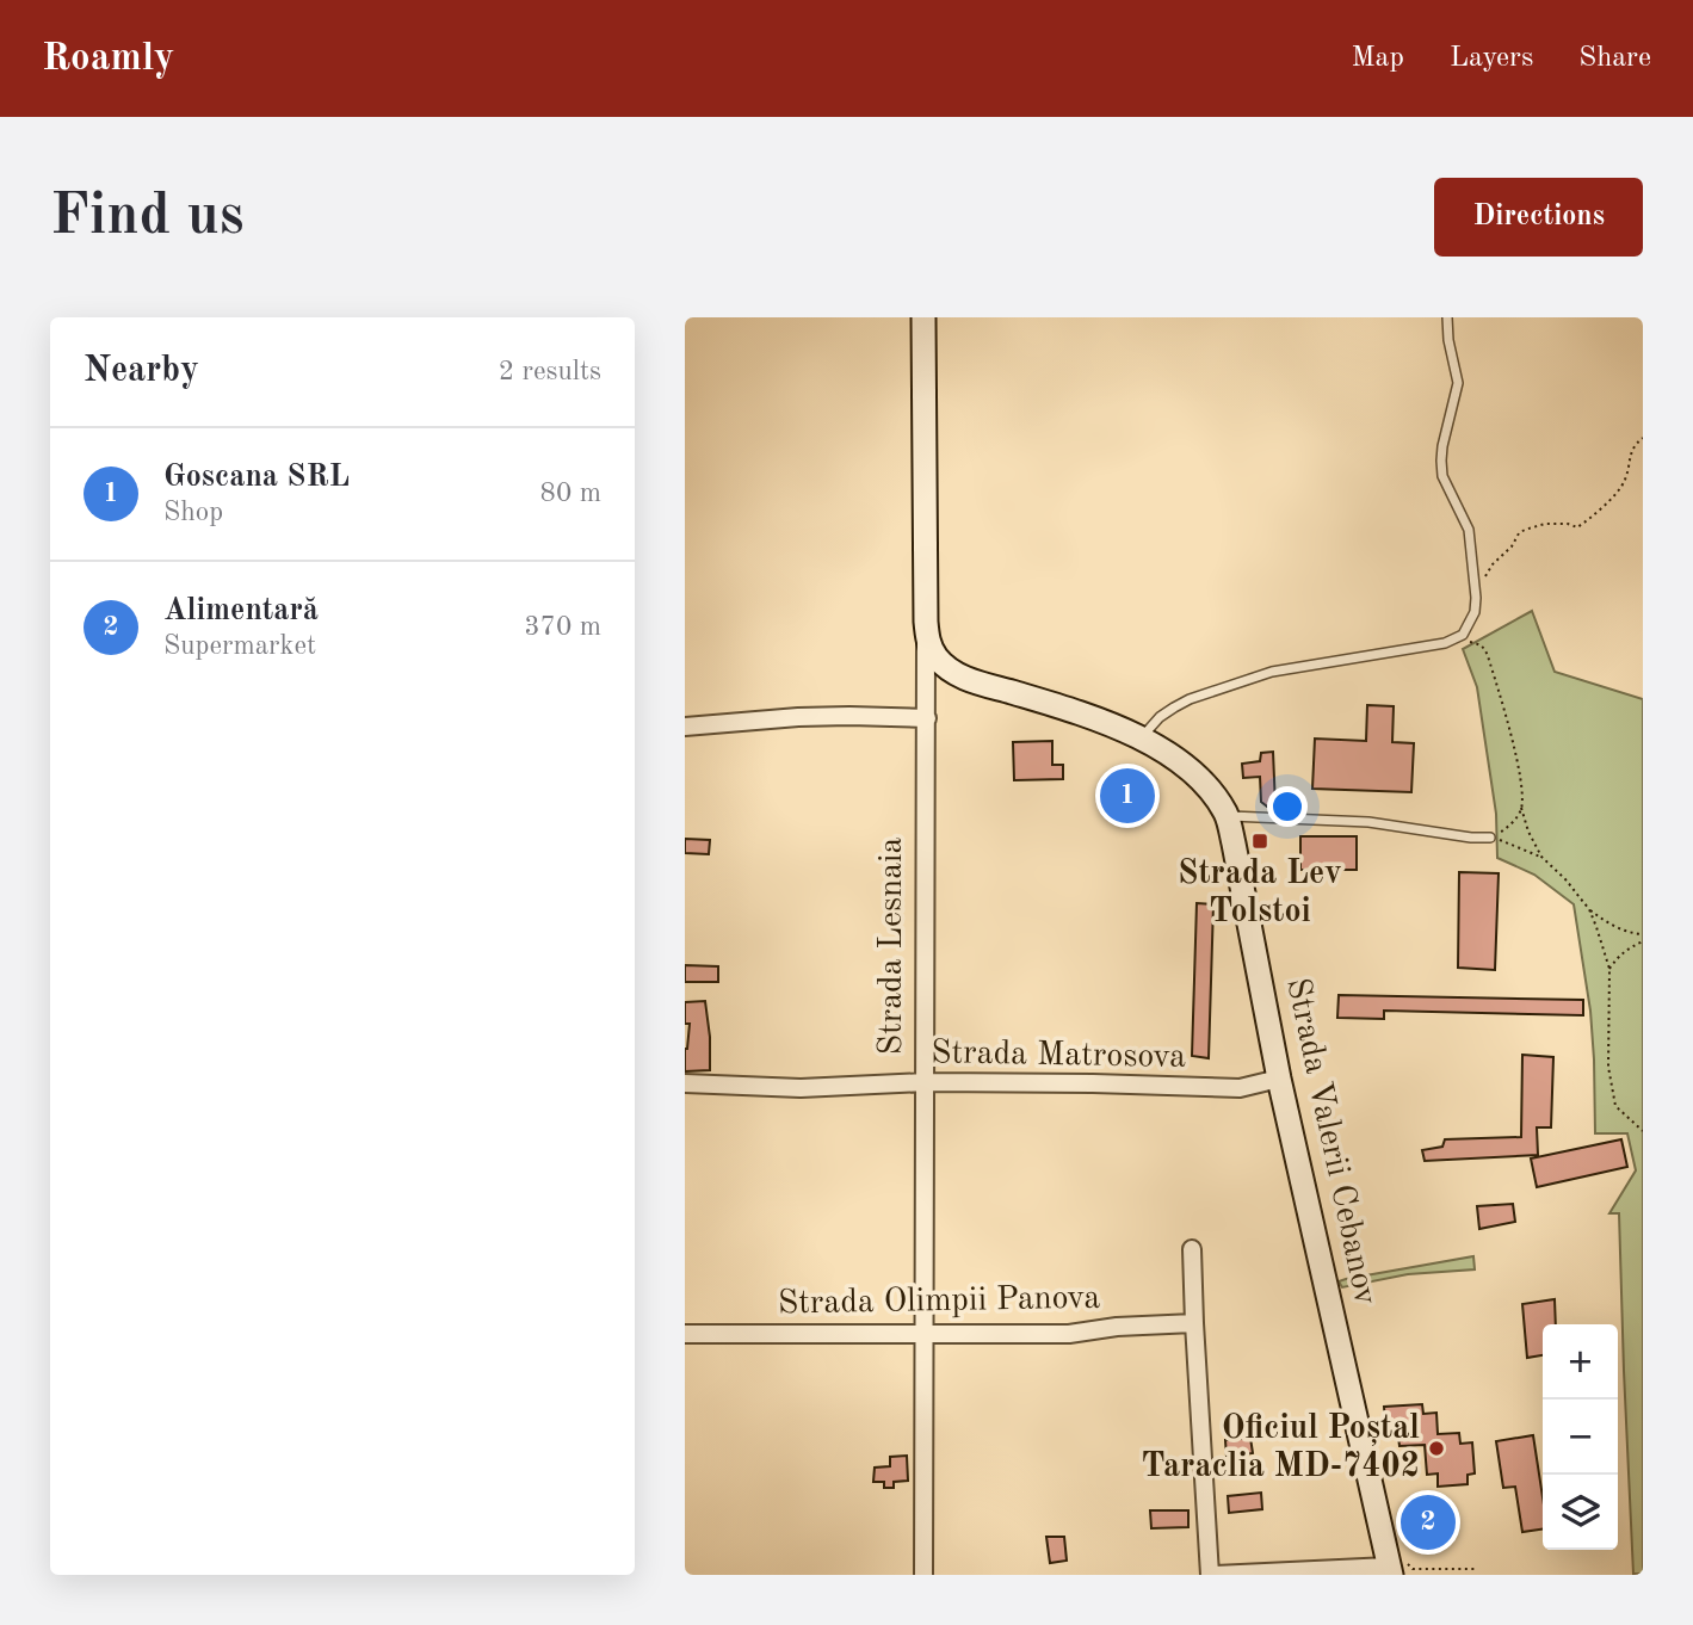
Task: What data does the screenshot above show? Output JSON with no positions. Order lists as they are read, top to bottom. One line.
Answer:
{"streets":{"street":["Strada Lesnaia","Strada Matrosova","Strada Valerii Cebanov","Strada Olimpii Panova"]},"crossings":[["Strada Lesnaia","Strada Matrosova"],["Strada Lesnaia","Strada Valerii Cebanov"],["Strada Lesnaia","Strada Olimpii Panova"],["Strada Matrosova","Strada Valerii Cebanov"]],"places":{"transit":["Strada Lev Tolstoi"],"other":["Oficiul Poștal Taraclia MD-7402"]},"page":{"header":"Roamly","nav":["Map","Layers","Share"],"buttons":"Directions","title":"Find us","heading":["Nearby","2 results"],"list":[{"mark":"1","name":"Goscana SRL","note":"Shop","value":"80 m"},{"mark":"2","name":"Alimentară","note":"Supermarket","value":"370 m"}],"pins":["1","2"],"map_buttons":["+","−"]}}
